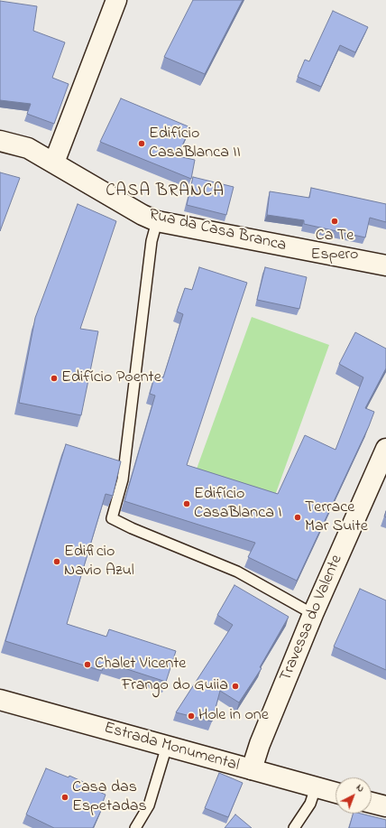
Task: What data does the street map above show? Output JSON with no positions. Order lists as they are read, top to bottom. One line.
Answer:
{"streets":{"street":["Rua da Casa Branca","Travessa do Valente","Estrada Monumental"]},"crossings":[["Travessa do Valente","Estrada Monumental"]],"districts":["CASA BRANCA"],"places":["Edifício CasaBlanca II","Ca Te Espero","Edifício Poente","Edifício CasaBlanca I","Terrace Mar Suite","Edificio Navio Azul","Chalet Vicente","Frango do Guiia","Hole in one","Casa das Espetadas"],"north":"top right"}
